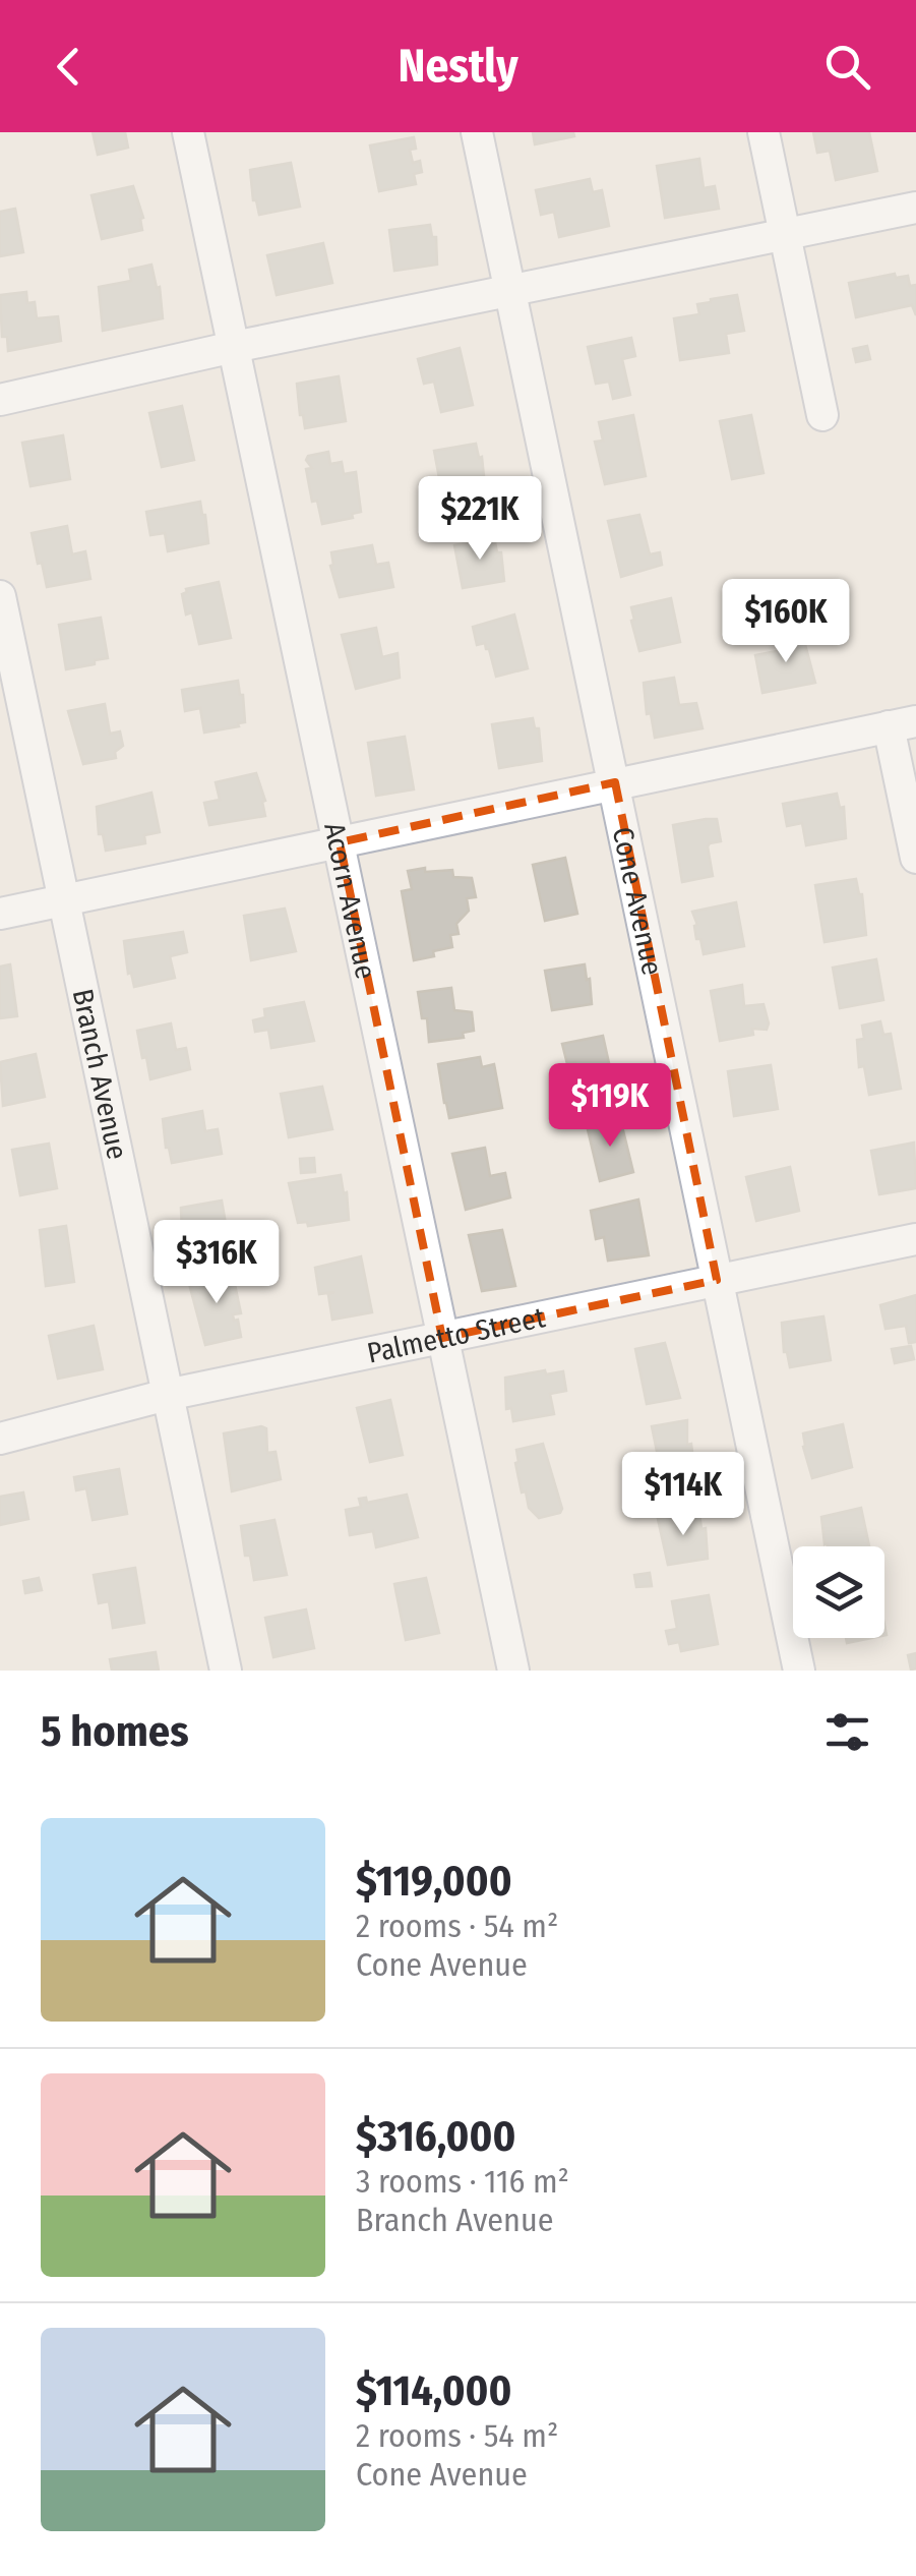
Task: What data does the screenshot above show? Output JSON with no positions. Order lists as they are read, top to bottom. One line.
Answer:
{"streets":{"street":["Acorn Avenue","Cone Avenue","Branch Avenue","Palmetto Street"]},"crossings":[["Acorn Avenue","Palmetto Street"],["Cone Avenue","Palmetto Street"],["Branch Avenue","Palmetto Street"]],"page":{"header":"Nestly","price":["$221K","$160K","$119K","$316K","$114K"],"heading":"5 homes","list":[{"name":"$119,000","note":"2 rooms · 54 m² · Cone Avenue"},{"name":"$316,000","note":"3 rooms · 116 m² · Branch Avenue"},{"name":"$114,000","note":"2 rooms · 54 m² · Cone Avenue"}]}}
